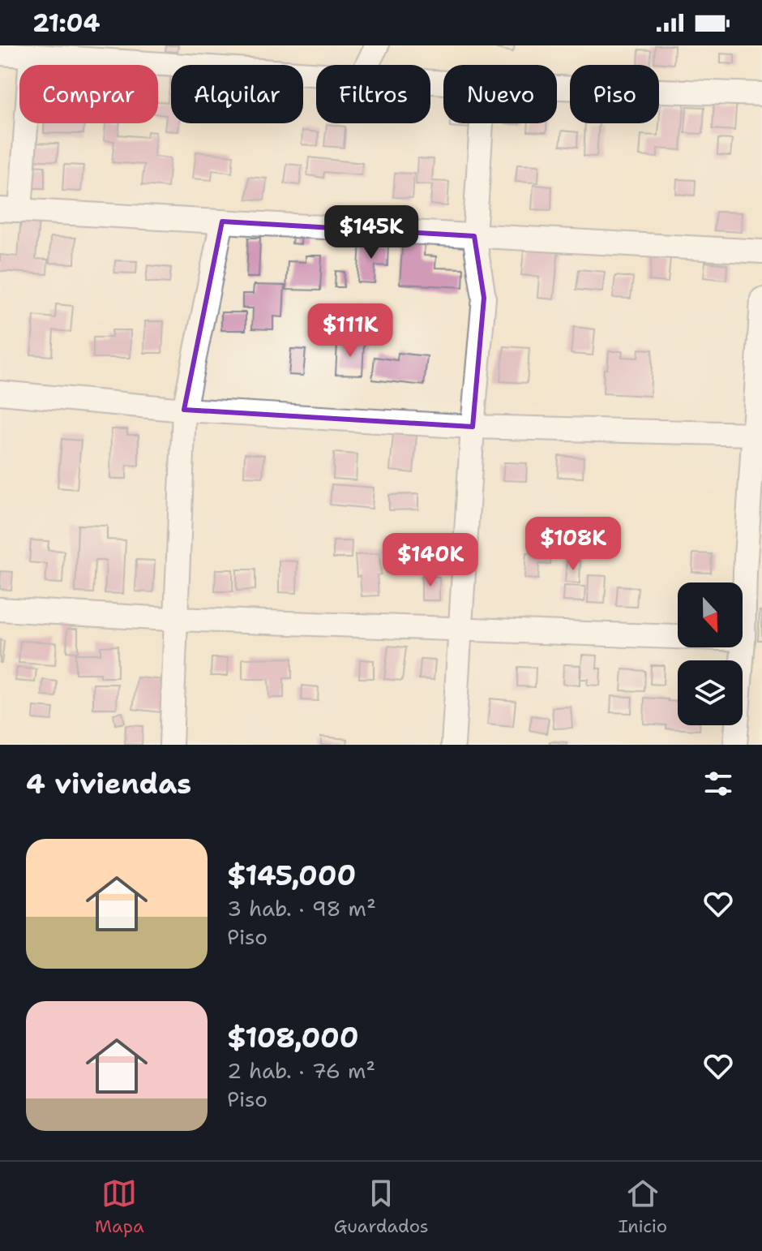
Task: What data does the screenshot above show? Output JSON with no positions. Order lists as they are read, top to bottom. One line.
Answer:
{"north":"bottom","page":{"status":"21:04","chip":["Comprar","Alquilar","Filtros","Nuevo","Piso"],"price":["$145K","$111K","$108K","$140K"],"heading":"4 viviendas","list":[{"name":"$145,000","note":"3 hab. · 98 m² · Piso"},{"name":"$108,000","note":"2 hab. · 76 m² · Piso"}],"tabs":["Mapa","Guardados","Inicio"]}}
